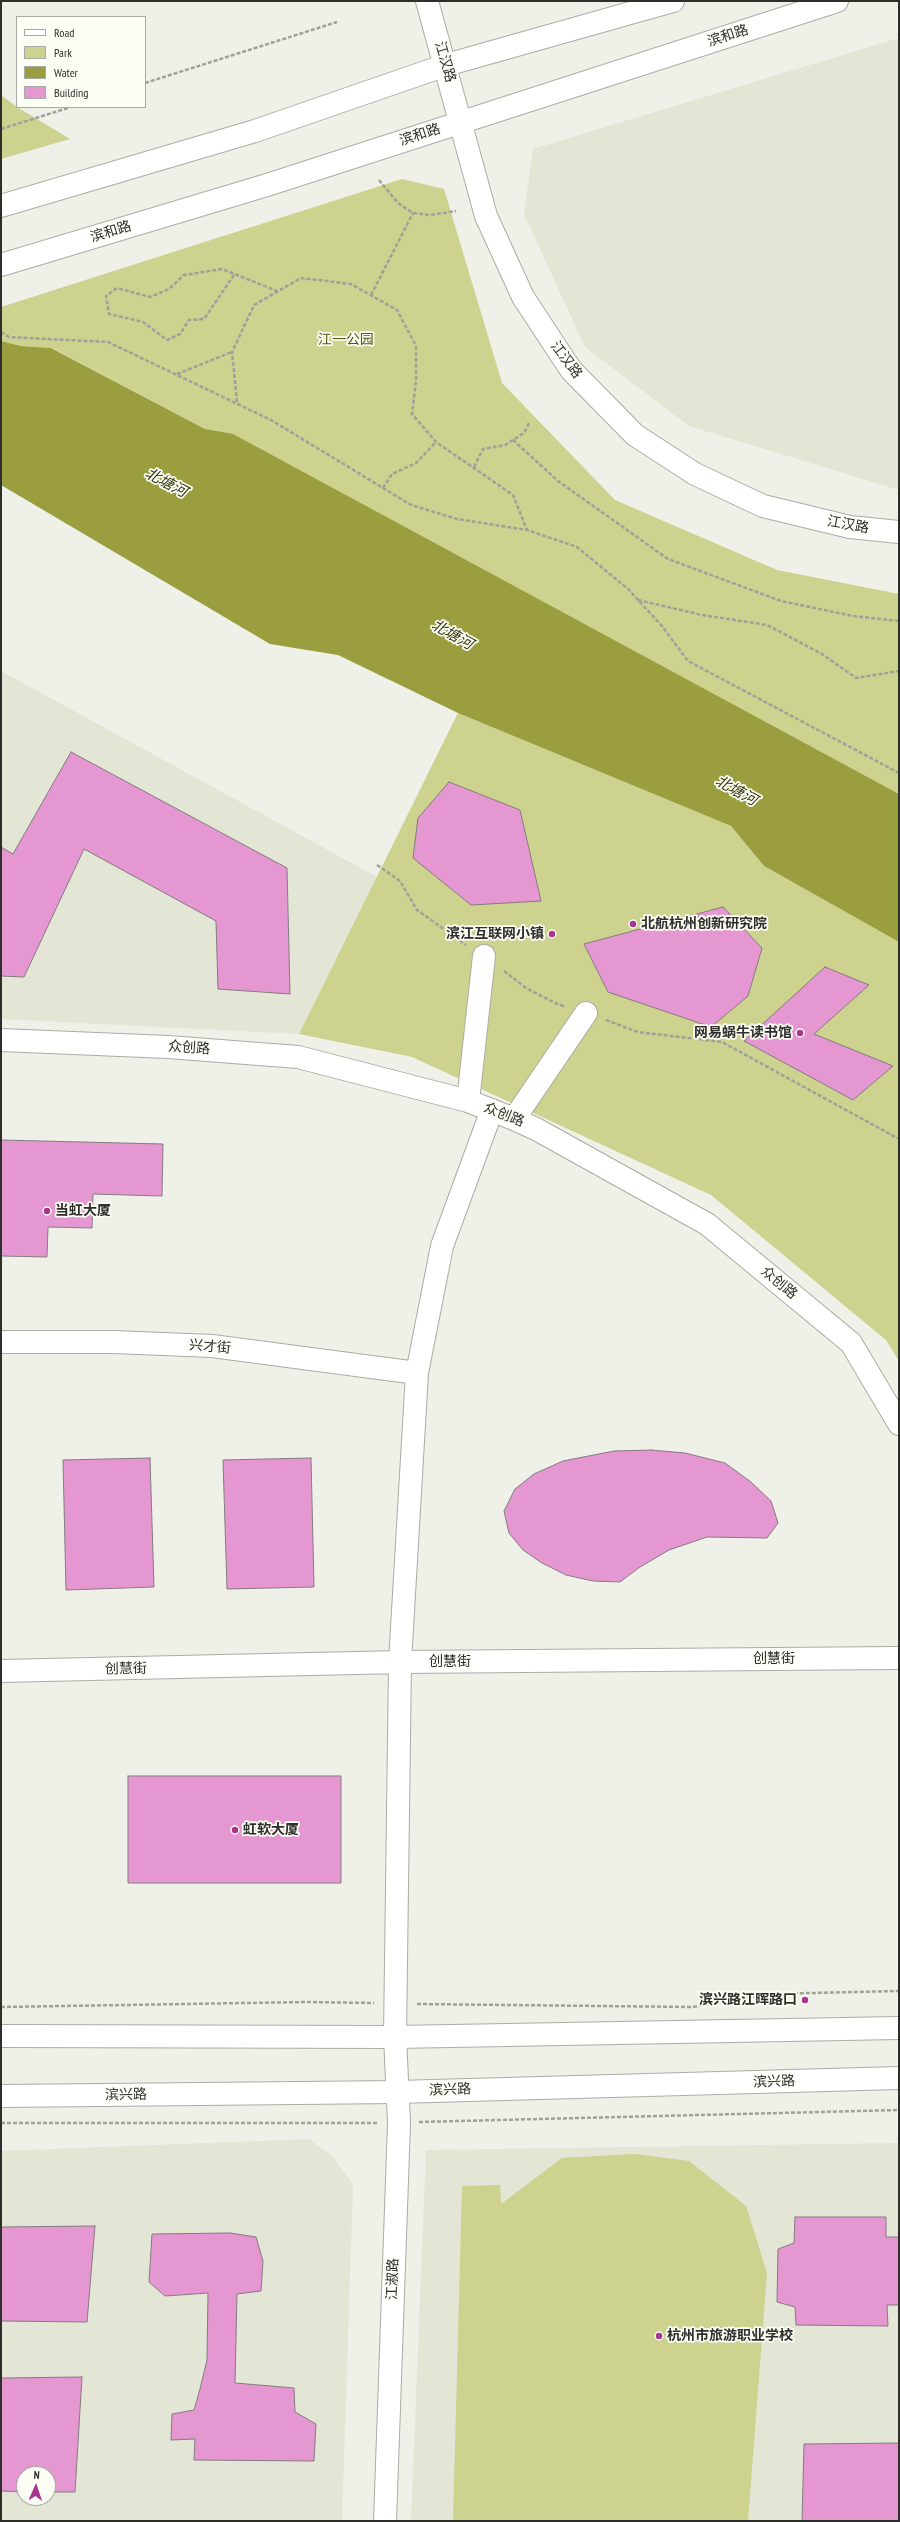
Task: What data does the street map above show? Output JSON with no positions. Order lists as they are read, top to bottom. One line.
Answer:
{"streets":{"street":["滨和路","江汉路","众创路","兴才街","创慧街","滨兴路","江淑路"]},"crossings":[["滨和路","江汉路"],["众创路","江淑路"],["兴才街","江淑路"],["创慧街","江淑路"],["滨兴路","江淑路"]],"water":["北塘河"],"parks":["江一公园"],"places":["北航杭州创新研究院","滨江互联网小镇","网易蜗牛读书馆","当虹大厦","虹软大厦","滨兴路江晖路口","杭州市旅游职业学校"],"legend":["Road","Park","Water","Building"],"north":"top"}
